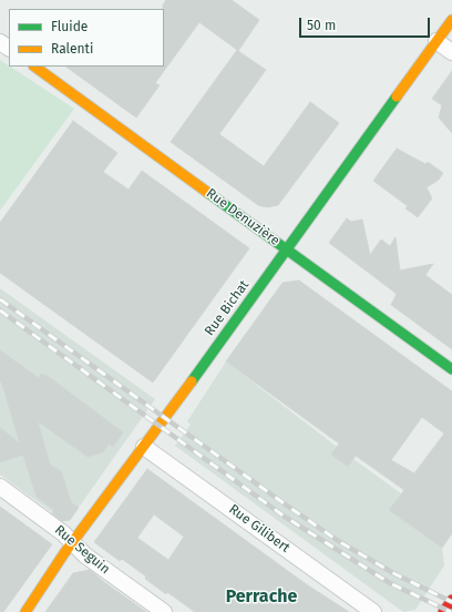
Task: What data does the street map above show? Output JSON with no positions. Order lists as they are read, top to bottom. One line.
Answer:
{"streets":{"street":["Rue Denuzière","Rue Bichat","Rue Gilibert","Rue Seguin"]},"crossings":[["Rue Denuzière","Rue Bichat"],["Rue Bichat","Rue Gilibert"],["Rue Bichat","Rue Seguin"]],"districts":["Perrache"],"legend":["Fluide","Ralenti"],"scale_bar":"50 m"}
